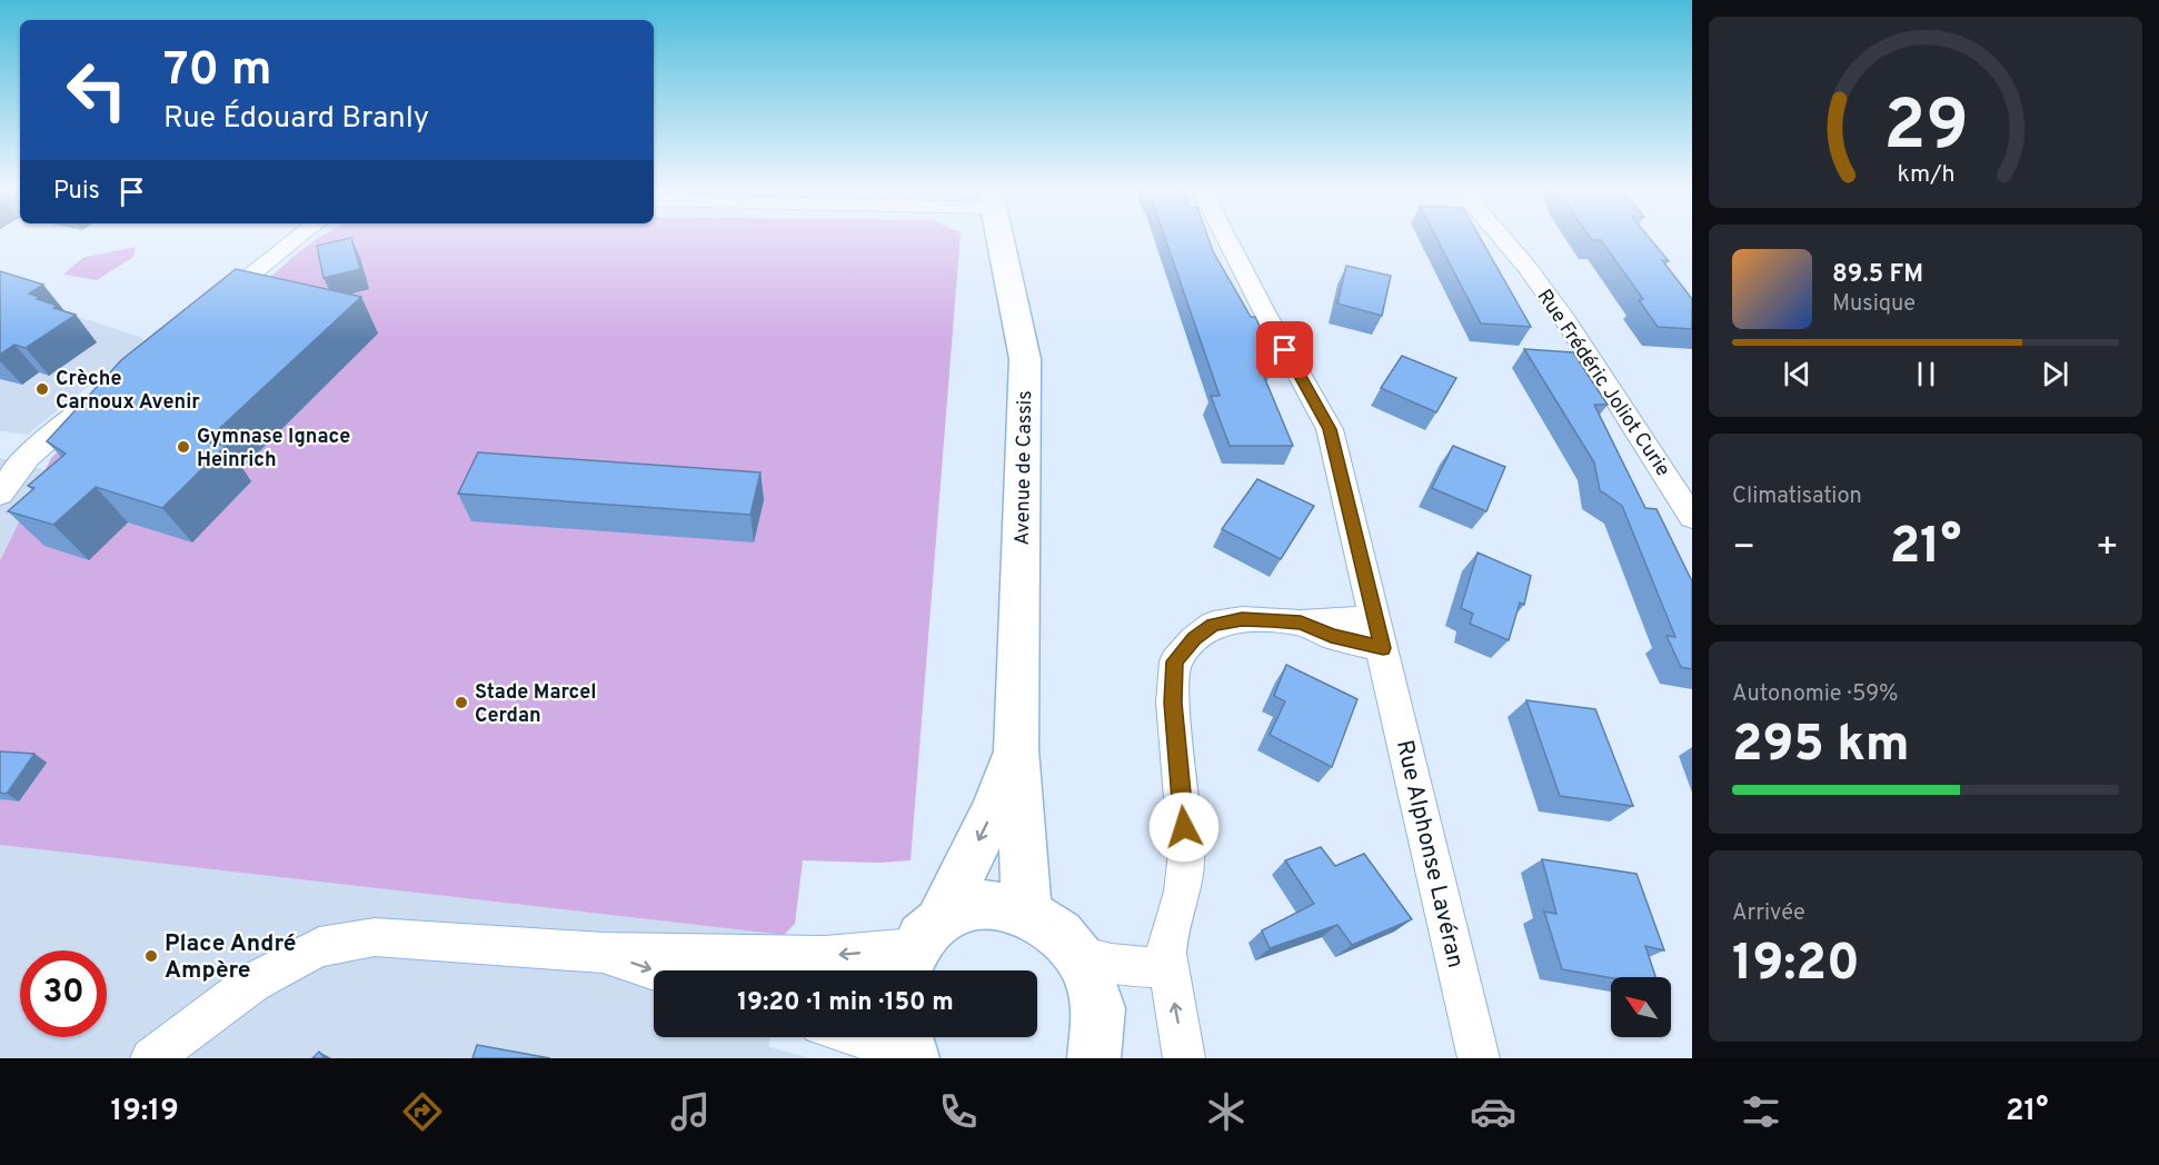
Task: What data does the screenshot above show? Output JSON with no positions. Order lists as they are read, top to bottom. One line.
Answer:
{"streets":{"main road":["Avenue de Cassis"],"street":["Rue Frédéric Joliot Curie","Rue Alphonse Lavéran"]},"places":["Crèche Carnoux Avenir","Gymnase Ignace Heinrich","Stade Marcel Cerdan","Place André Ampère"],"north":"top left","page":{"turn":["70 m","Rue Édouard Branly"],"then":"Puis","song":["89.5 FM","Musique"],"tile":["Climatisation",["Autonomie · 59%","295 km"],["Arrivée","19:20"]],"heat":["−","21°","+"],"limit":"30","trip":"19:20 · 1 min · 150 m","tabs":["19:19","21°"],"gauge":["29","km/h"]}}
